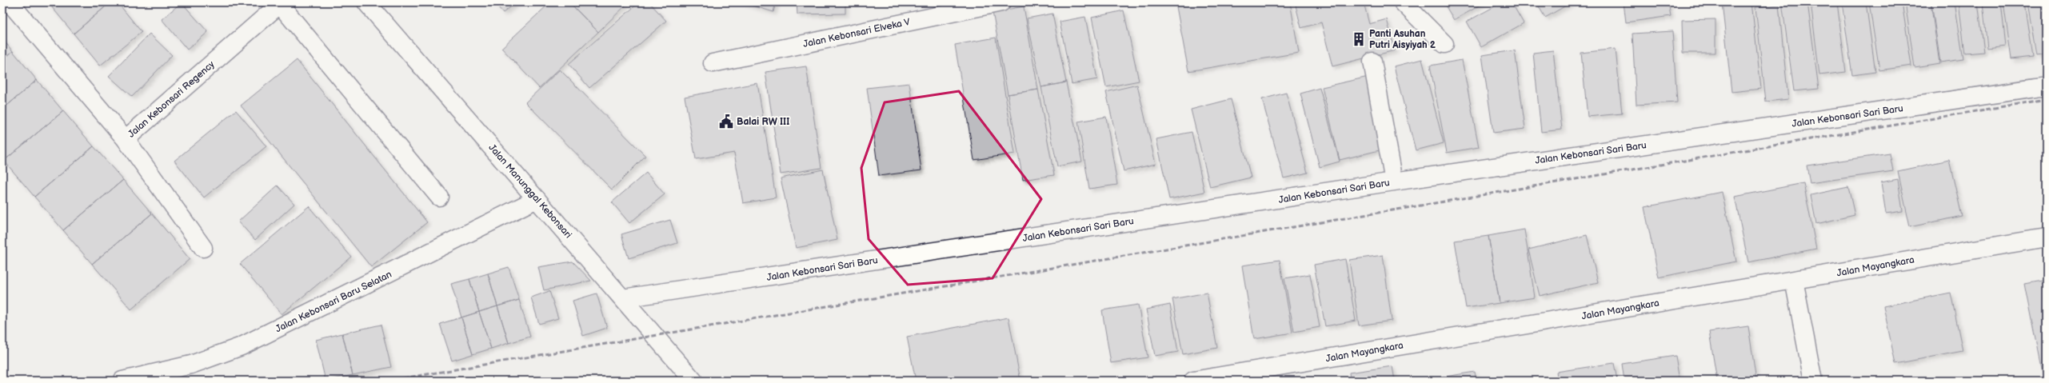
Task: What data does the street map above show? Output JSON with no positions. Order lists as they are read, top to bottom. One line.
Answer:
{"streets":{"street":["Jalan Kebonsari Elveka V","Jalan Kebonsari Regency","Jalan Kebonsari Sari Baru","Jalan Manunggal Kebonsari","Jalan Mayangkara","Jalan Kebonsari Baru Selatan"]},"crossings":[["Jalan Kebonsari Sari Baru","Jalan Manunggal Kebonsari"],["Jalan Manunggal Kebonsari","Jalan Kebonsari Baru Selatan"]],"places":{"building":["Panti Asuhan Putri Aisyiyah 2"],"public building":["Balai RW III"]}}
